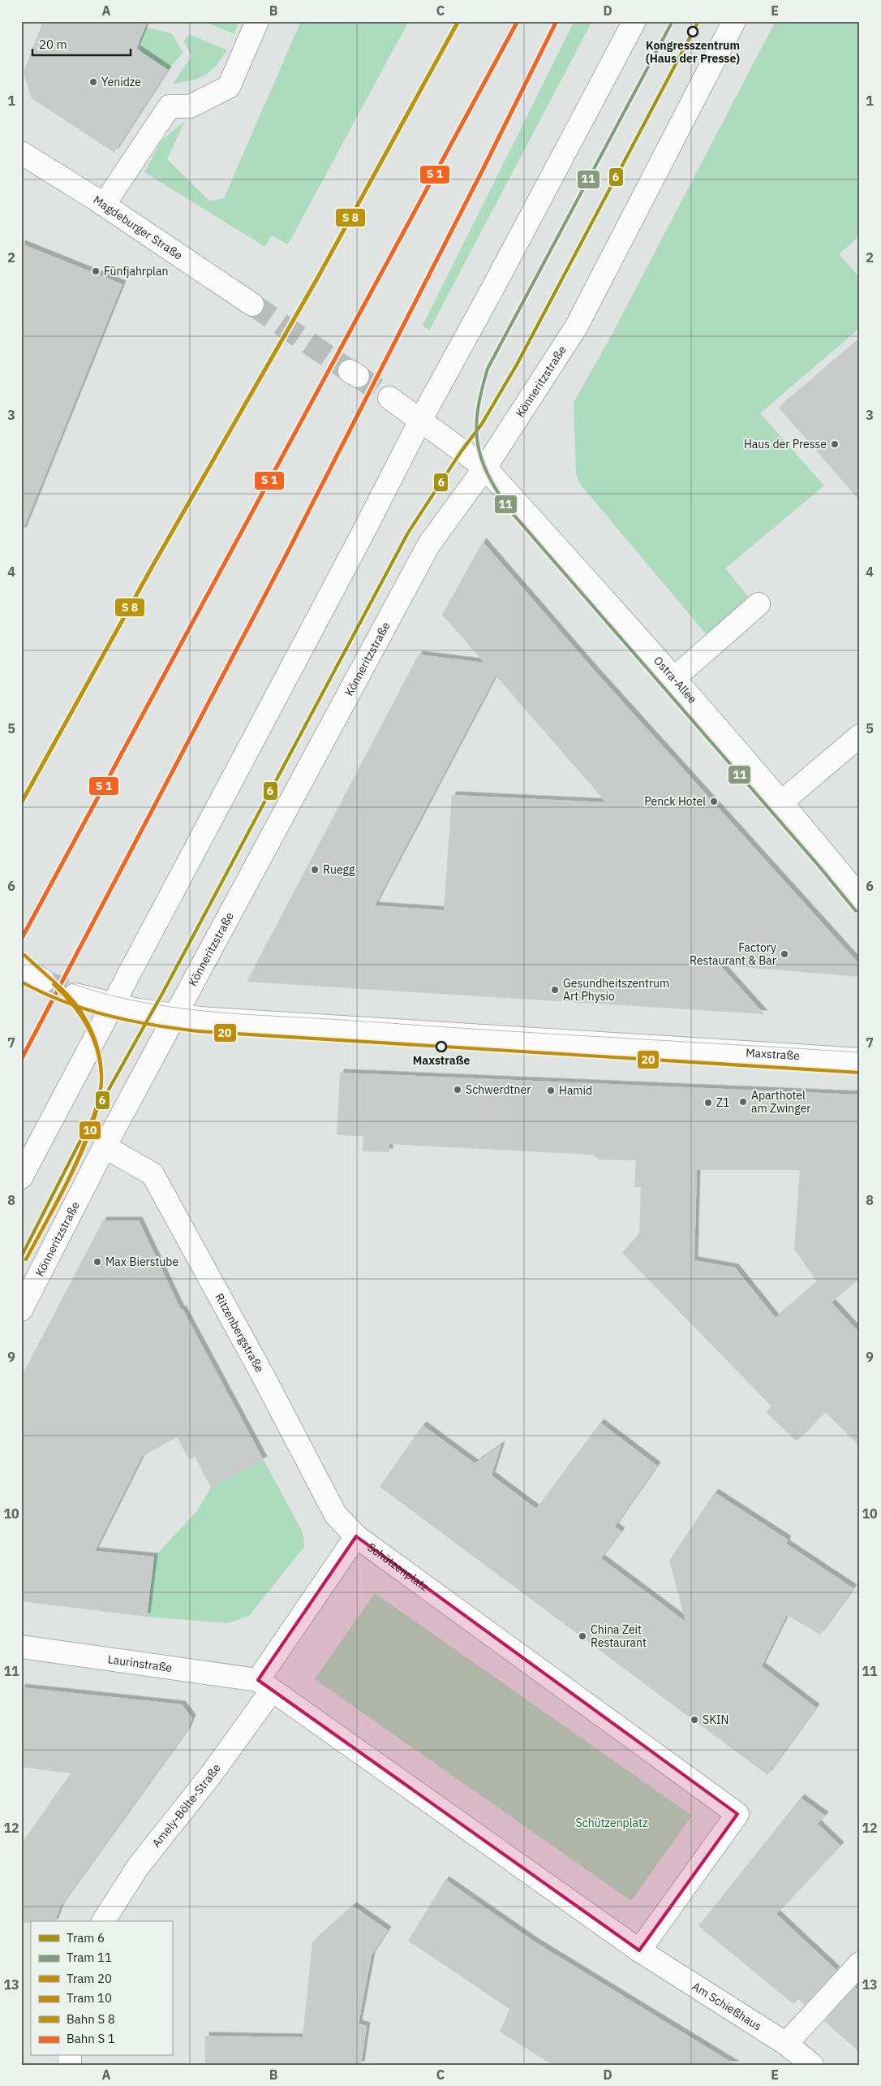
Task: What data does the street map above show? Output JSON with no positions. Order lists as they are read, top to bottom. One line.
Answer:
{"streets":{"street":["Magdeburger Straße","Könneritzstraße","Ostra-Allee","Maxstraße","Ritzenbergstraße","Schützenplatz","Laurinstraße","Amely-Bölte-Straße","Am Schießhaus"]},"crossings":[["Könneritzstraße","Ostra-Allee"],["Könneritzstraße","Maxstraße"],["Könneritzstraße","Ritzenbergstraße"],["Ritzenbergstraße","Schützenplatz"],["Schützenplatz","Laurinstraße"],["Schützenplatz","Amely-Bölte-Straße"],["Schützenplatz","Am Schießhaus"],["Laurinstraße","Amely-Bölte-Straße"]],"parks":["Schützenplatz"],"places":["Kongresszentrum (Haus der Presse)","Yenidze","Fünfjahrplan","Haus der Presse","Penck Hotel","Ruegg","Factory Restaurant & Bar","Gesundheitszentrum Art Physio","Maxstraße","Schwerdtner","Hamid","Aparthotel am Zwinger","Z1","Max Bierstube","China Zeit Restaurant","SKIN"],"lines":["tram line 6","tram line 11","tram line 10","tram line 20"],"legend":["Tram 6","Tram 11","Tram 20","Tram 10","Bahn S 8","Bahn S 1"],"scale_bar":"20 m","grid":{"columns":["A","B","C","D","E"],"rows":["1","2","3","4","5","6","7","8","9","10","11","12","13"]}}
